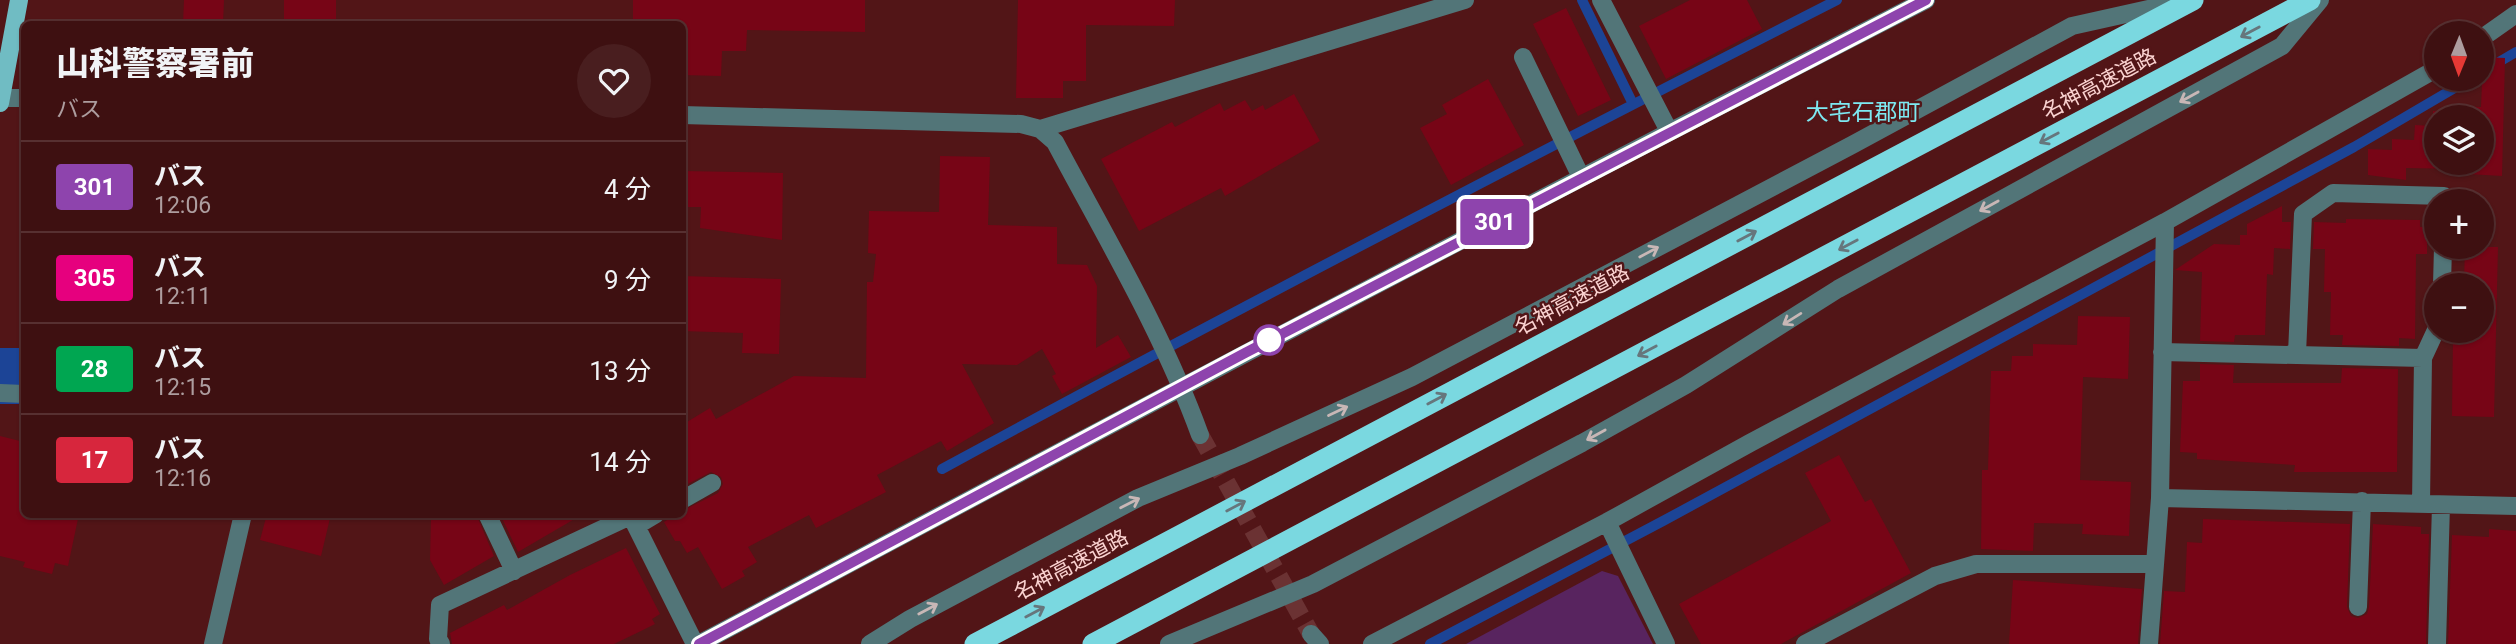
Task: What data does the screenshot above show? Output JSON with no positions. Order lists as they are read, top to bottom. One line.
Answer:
{"streets":{"highway":["名神高速道路"]},"districts":["大宅石郡町"],"lines":["bus line 301"],"north":"bottom","page":{"on_map":"301","map_buttons":["+","−"],"heading":["山科警察署前","バス"],"list":[{"mark":"301","name":"バス","note":"12:06","value":"4 分"},{"mark":"305","name":"バス","note":"12:11","value":"9 分"},{"mark":"28","name":"バス","note":"12:15","value":"13 分"},{"mark":"17","name":"バス","note":"12:16","value":"14 分"}]}}
